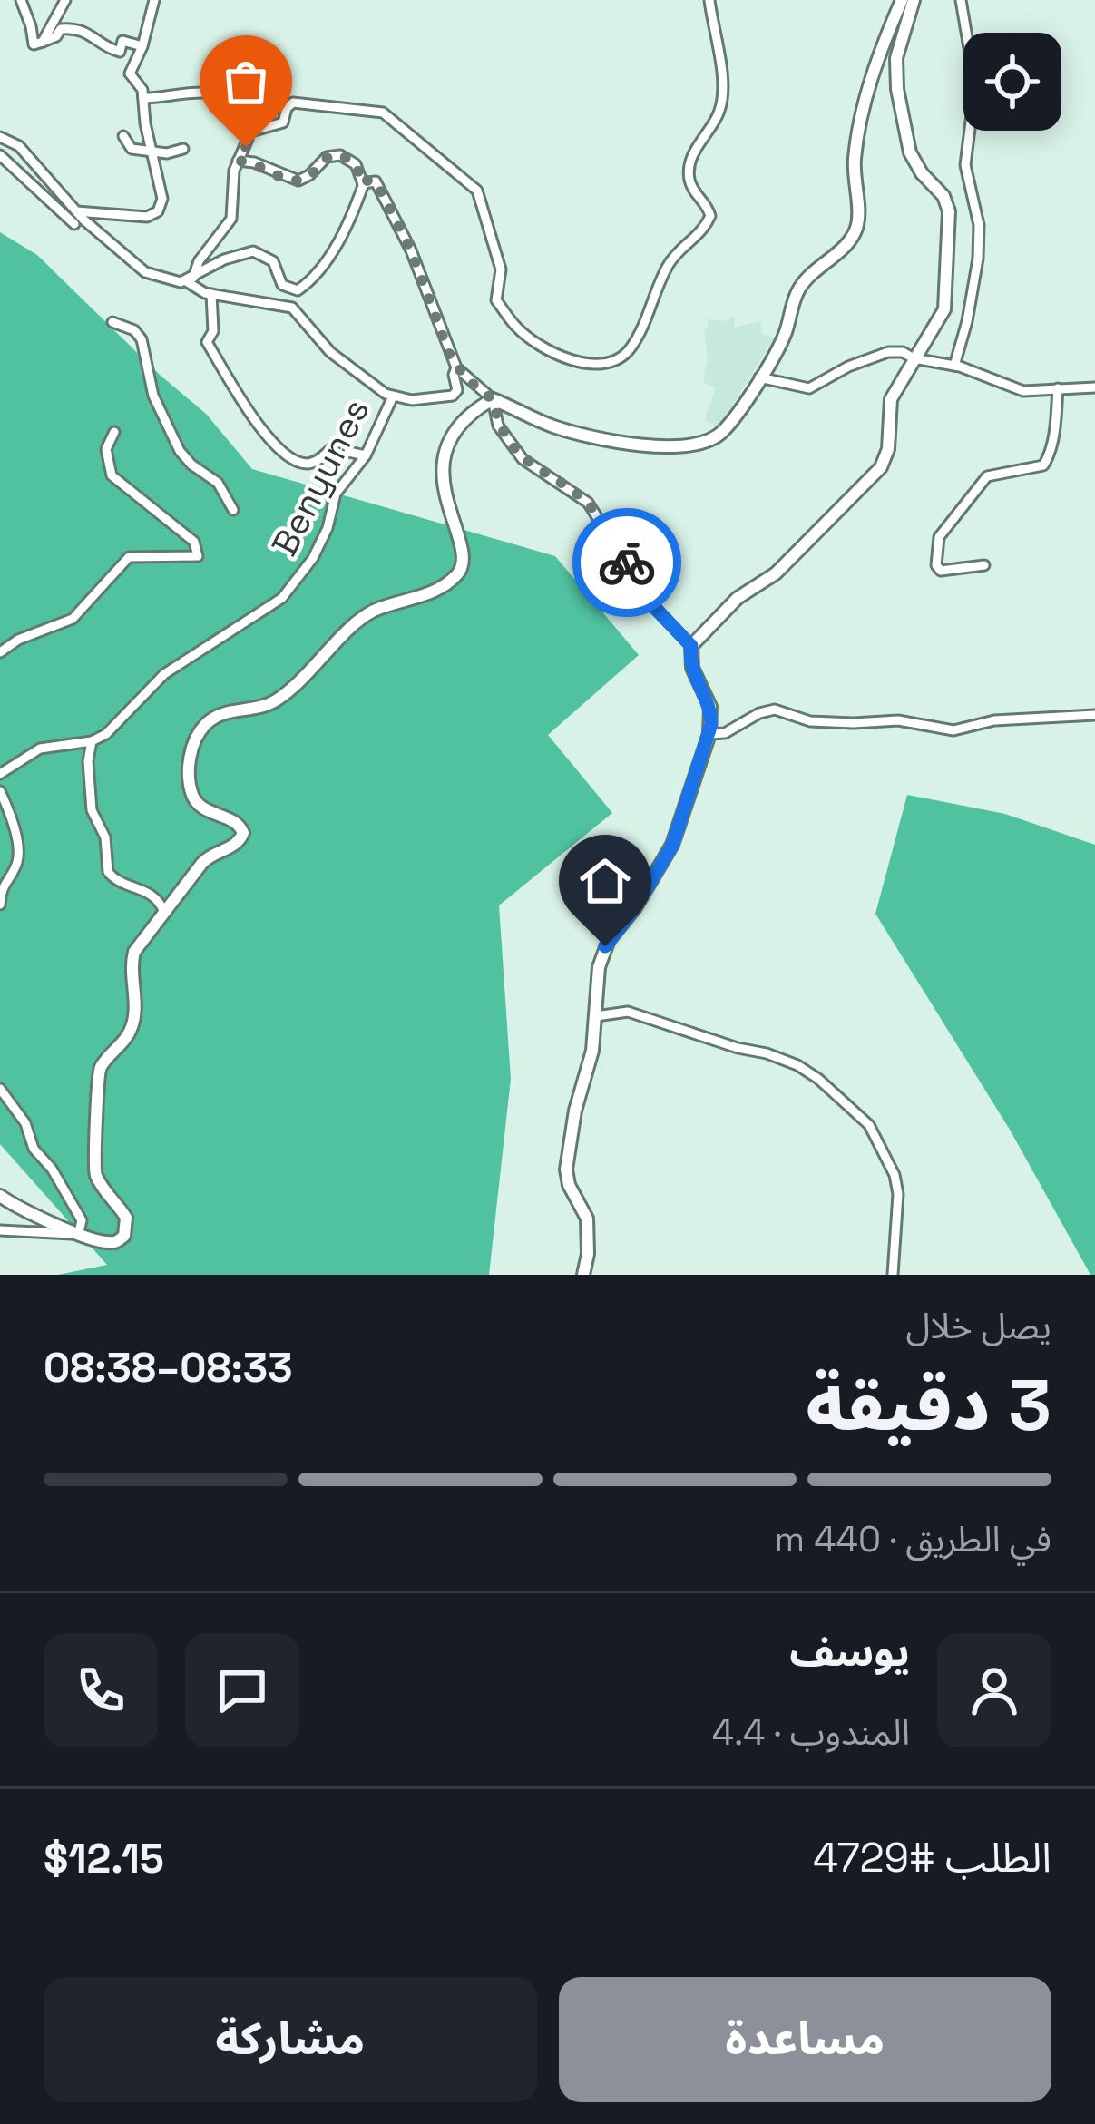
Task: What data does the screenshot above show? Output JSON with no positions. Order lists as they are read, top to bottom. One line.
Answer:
{"streets":{"street":["Benyunes"]},"page":{"heading":["3 دقيقة","يصل خلال","08:33–08:38"],"panel":["يوسف","المندوب · 4.4","الطلب #4729","$12.15"],"bar":"في الطريق · 440 m","buttons":["مساعدة","مشاركة"]}}
